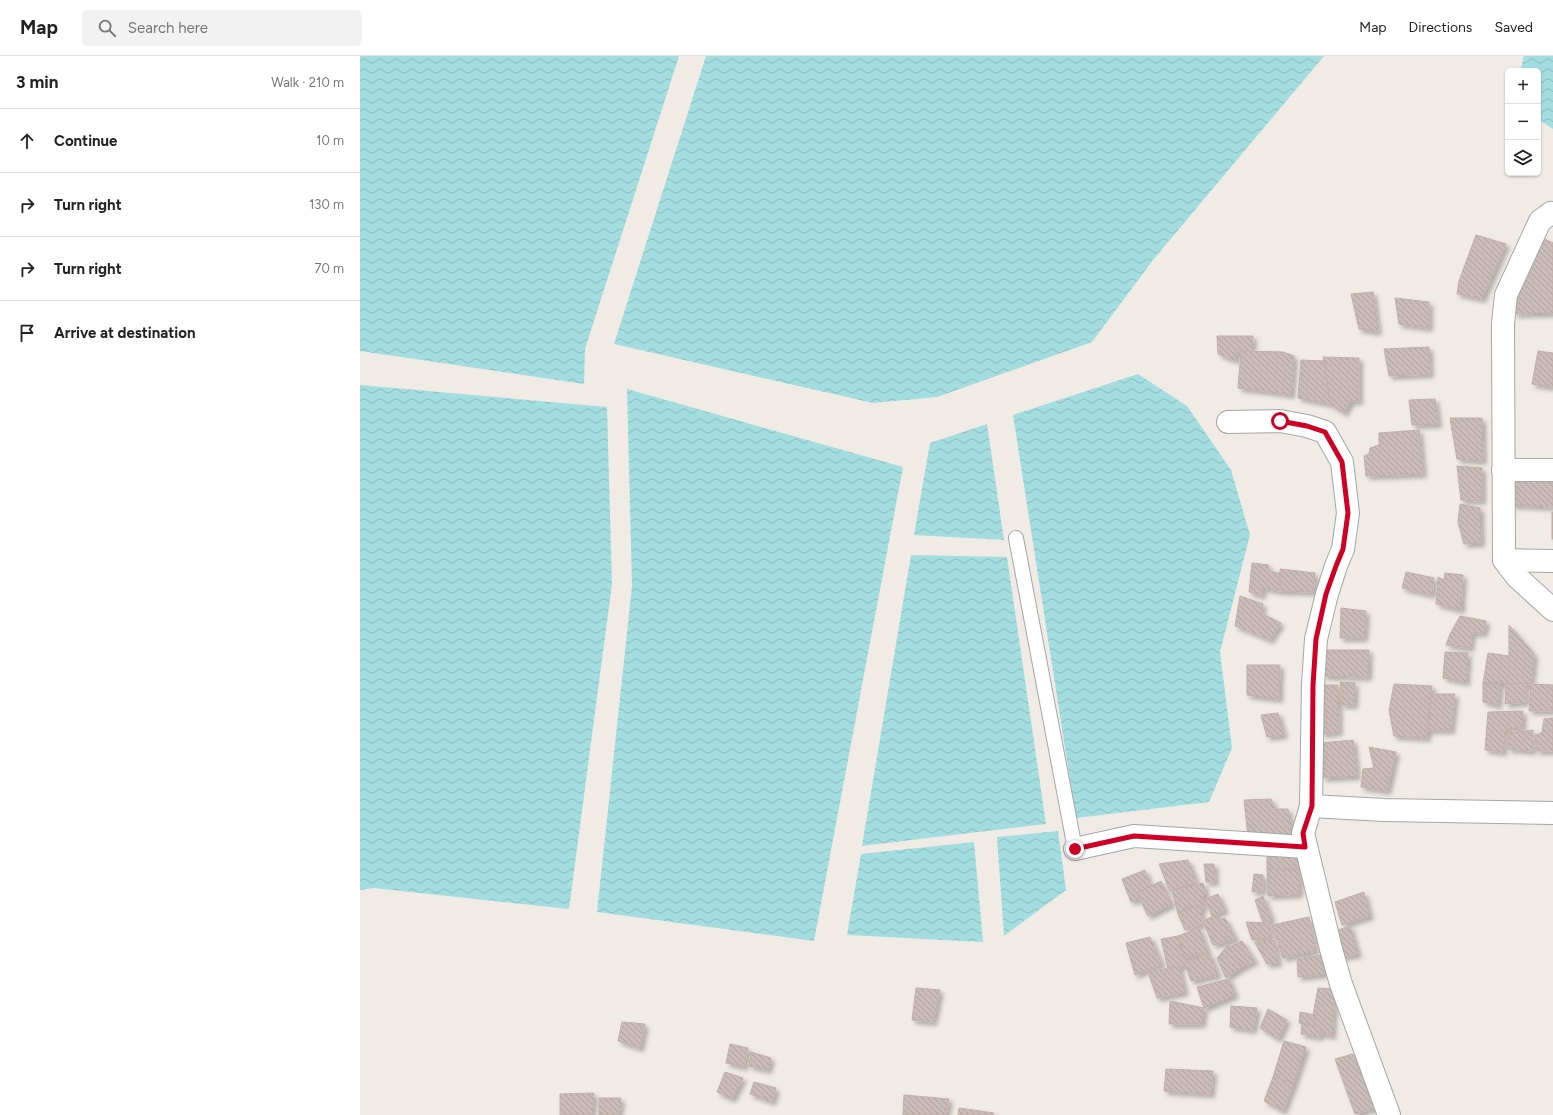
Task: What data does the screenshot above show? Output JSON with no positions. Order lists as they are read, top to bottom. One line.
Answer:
{"page":{"header":"Map","search":"Search here","nav":["Map","Directions","Saved"],"heading":["3 min","Walk · 210 m"],"map_buttons":["+","−"],"list":[["Continue","10 m"],["Turn right","130 m"],["Turn right","70 m"],"Arrive at destination"]}}
